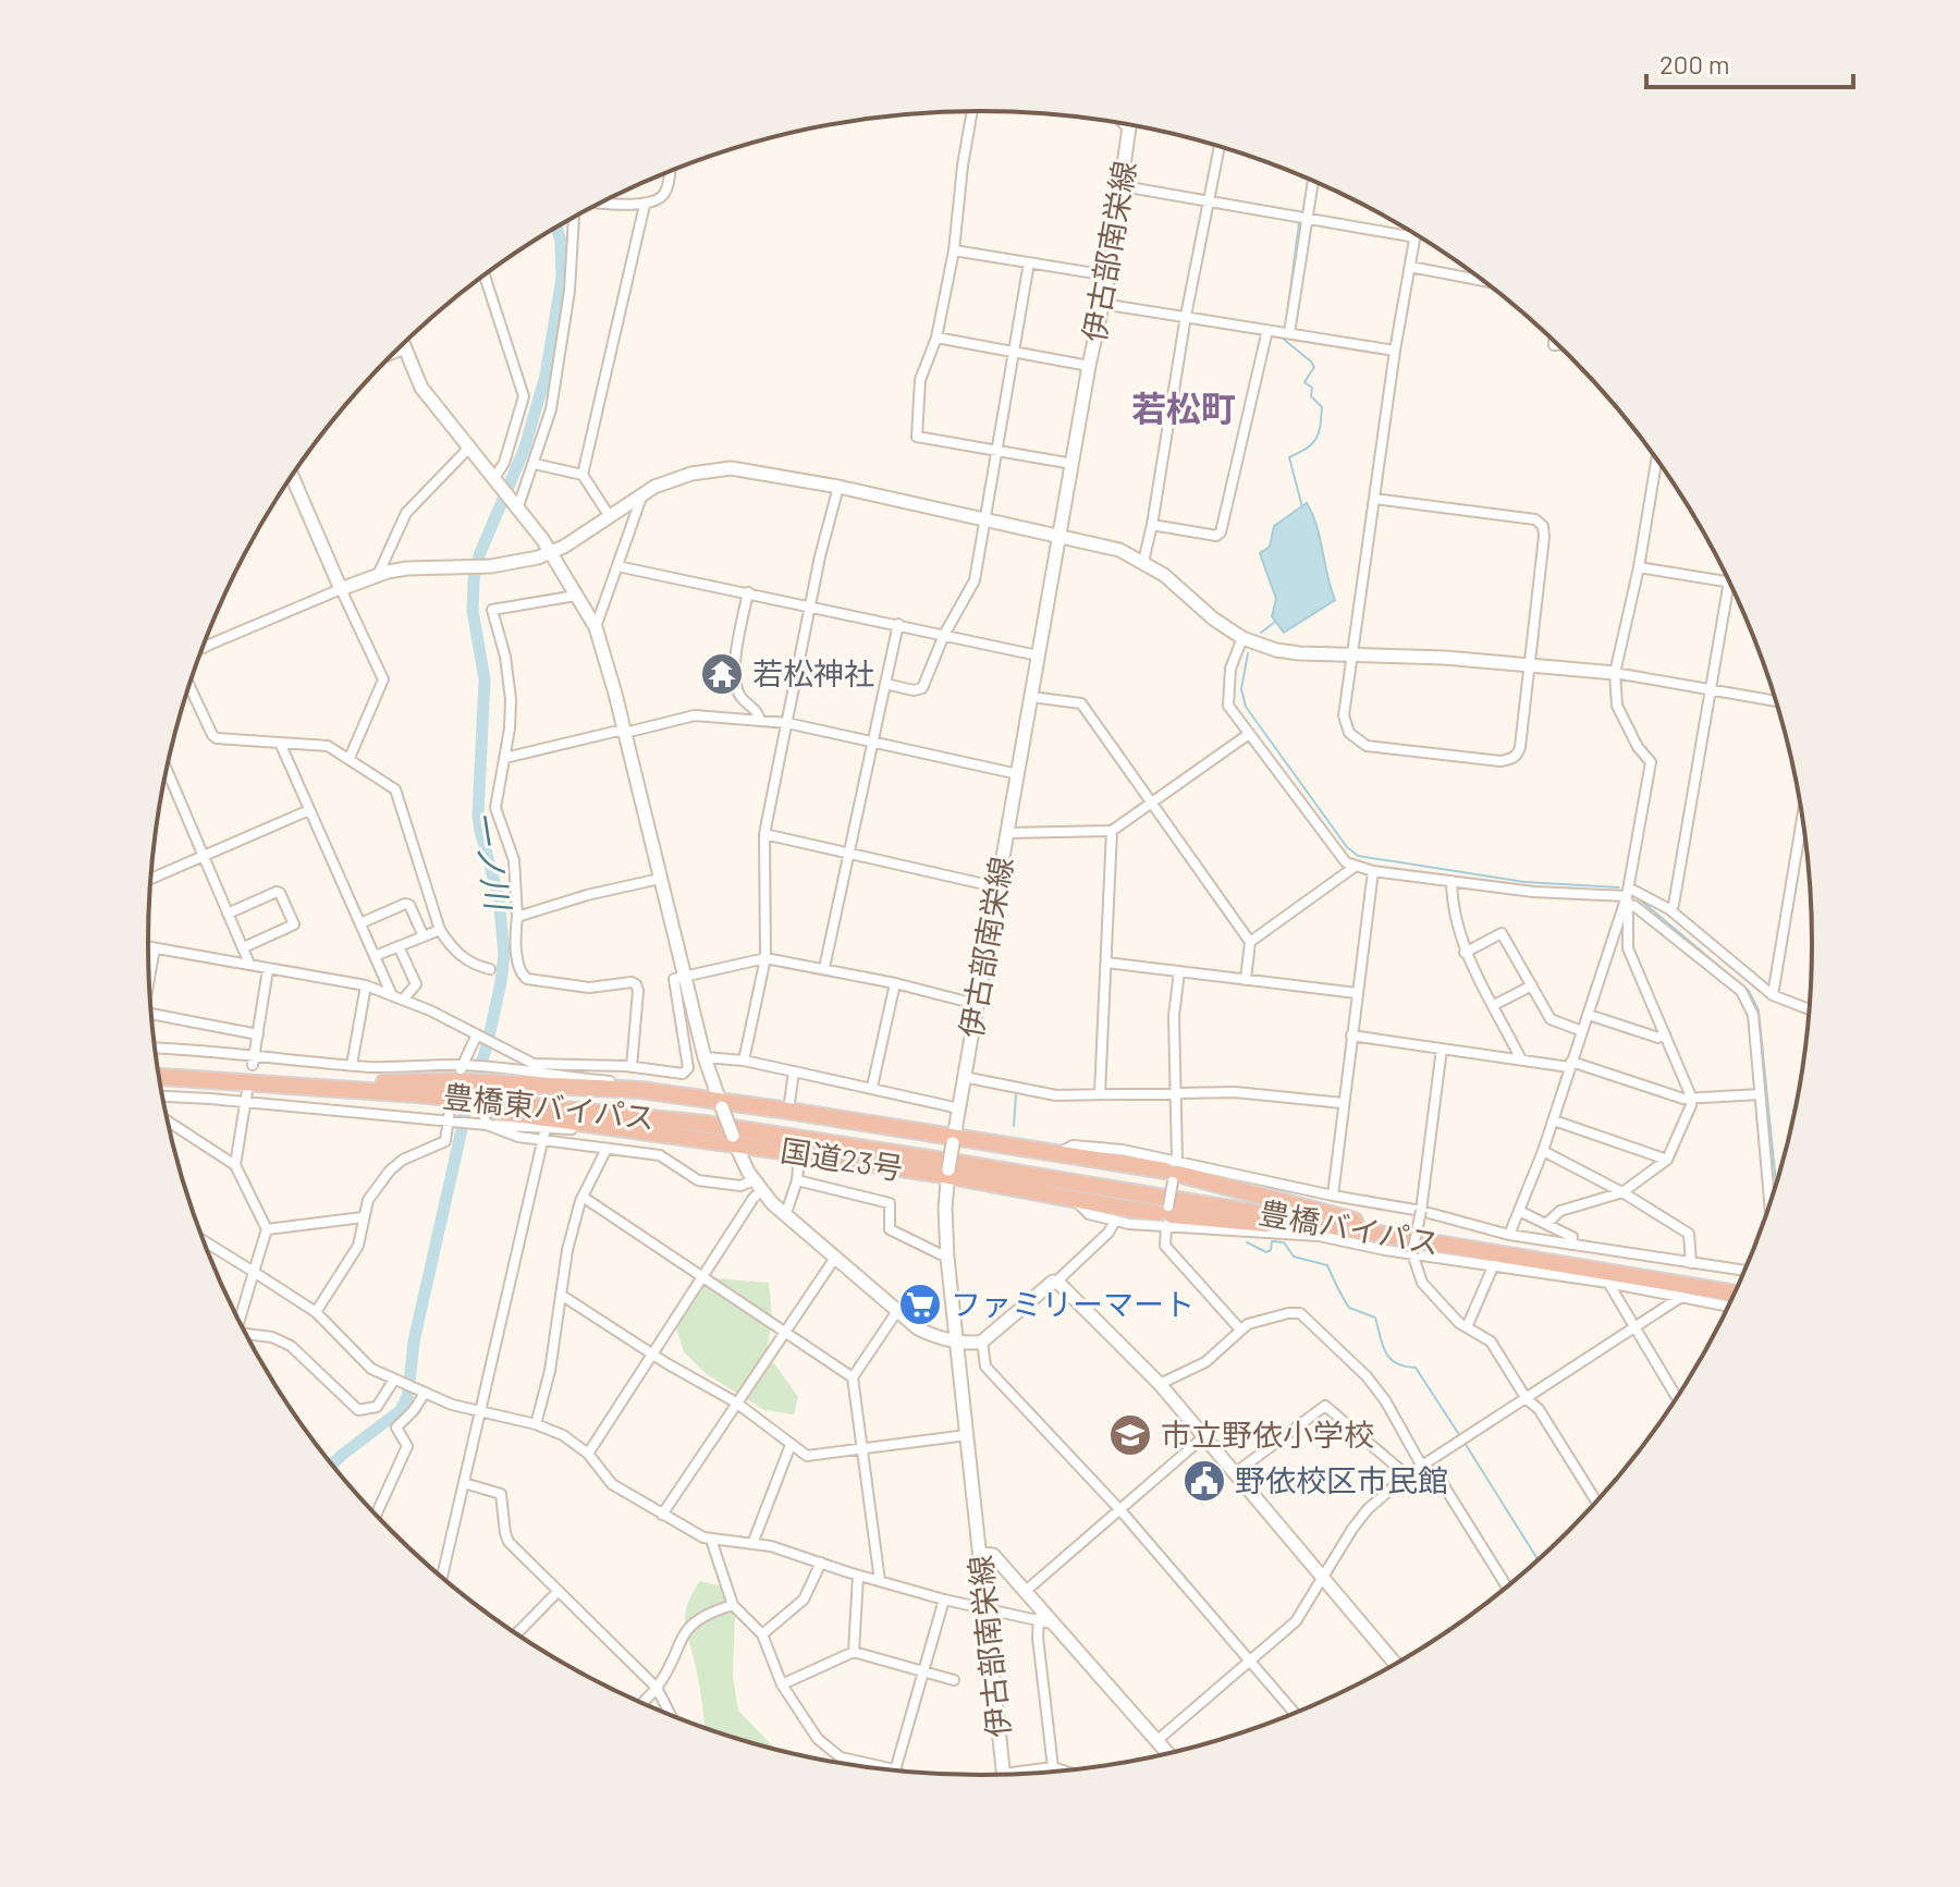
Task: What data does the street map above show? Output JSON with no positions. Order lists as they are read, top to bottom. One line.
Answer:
{"streets":{"highway":["豊橋東バイパス","国道23号","豊橋バイパス"],"street":["伊古部南栄線"]},"crossings":[["伊古部南栄線","豊橋東バイパス"],["伊古部南栄線","国道23号"],["伊古部南栄線","豊橋バイパス"],["豊橋東バイパス","国道23号"],["豊橋東バイパス","豊橋バイパス"],["国道23号","豊橋バイパス"]],"districts":["若松町"],"water":["一ノ川"],"places":{"temple":["若松神社"],"supermarket":["ファミリーマート"],"school or university":["市立野依小学校"],"public building":["野依校区市民館"]},"scale_bar":"200 m"}
